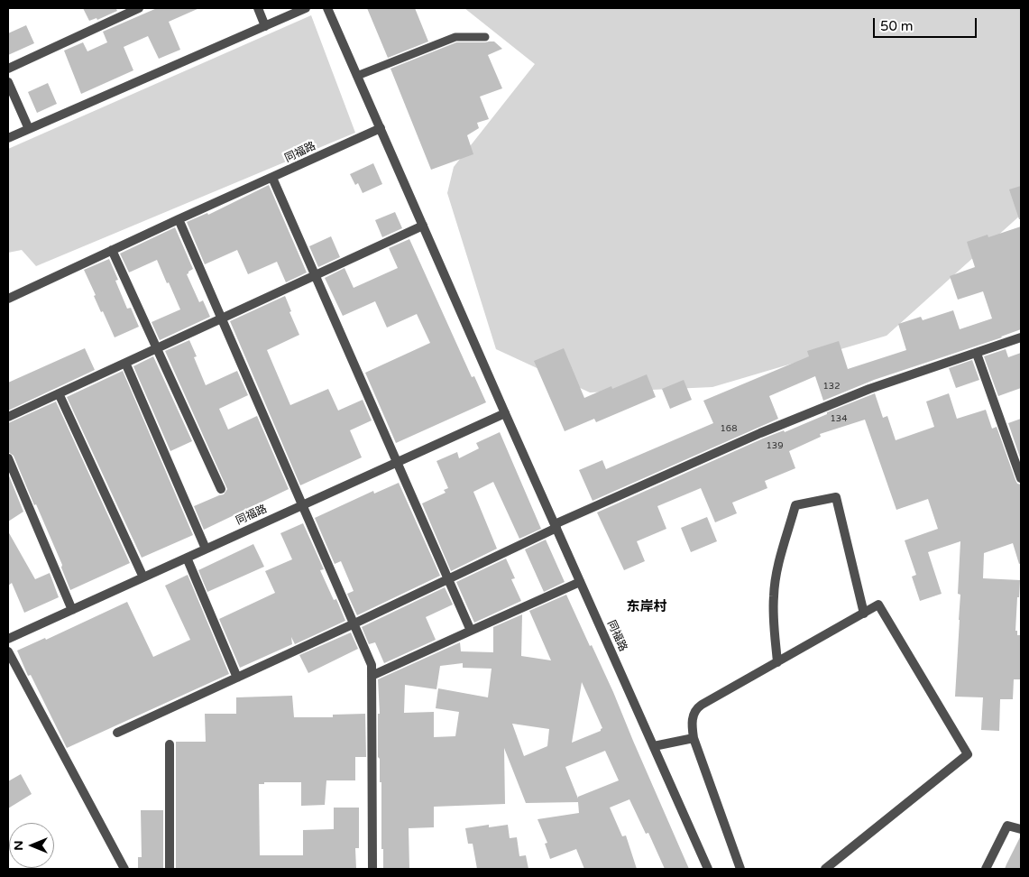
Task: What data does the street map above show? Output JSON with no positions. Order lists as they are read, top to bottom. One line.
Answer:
{"streets":{"street":["同福路"]},"districts":["东岸村"],"house_numbers":["132","134","168","139"],"scale_bar":"50 m","north":"left"}
